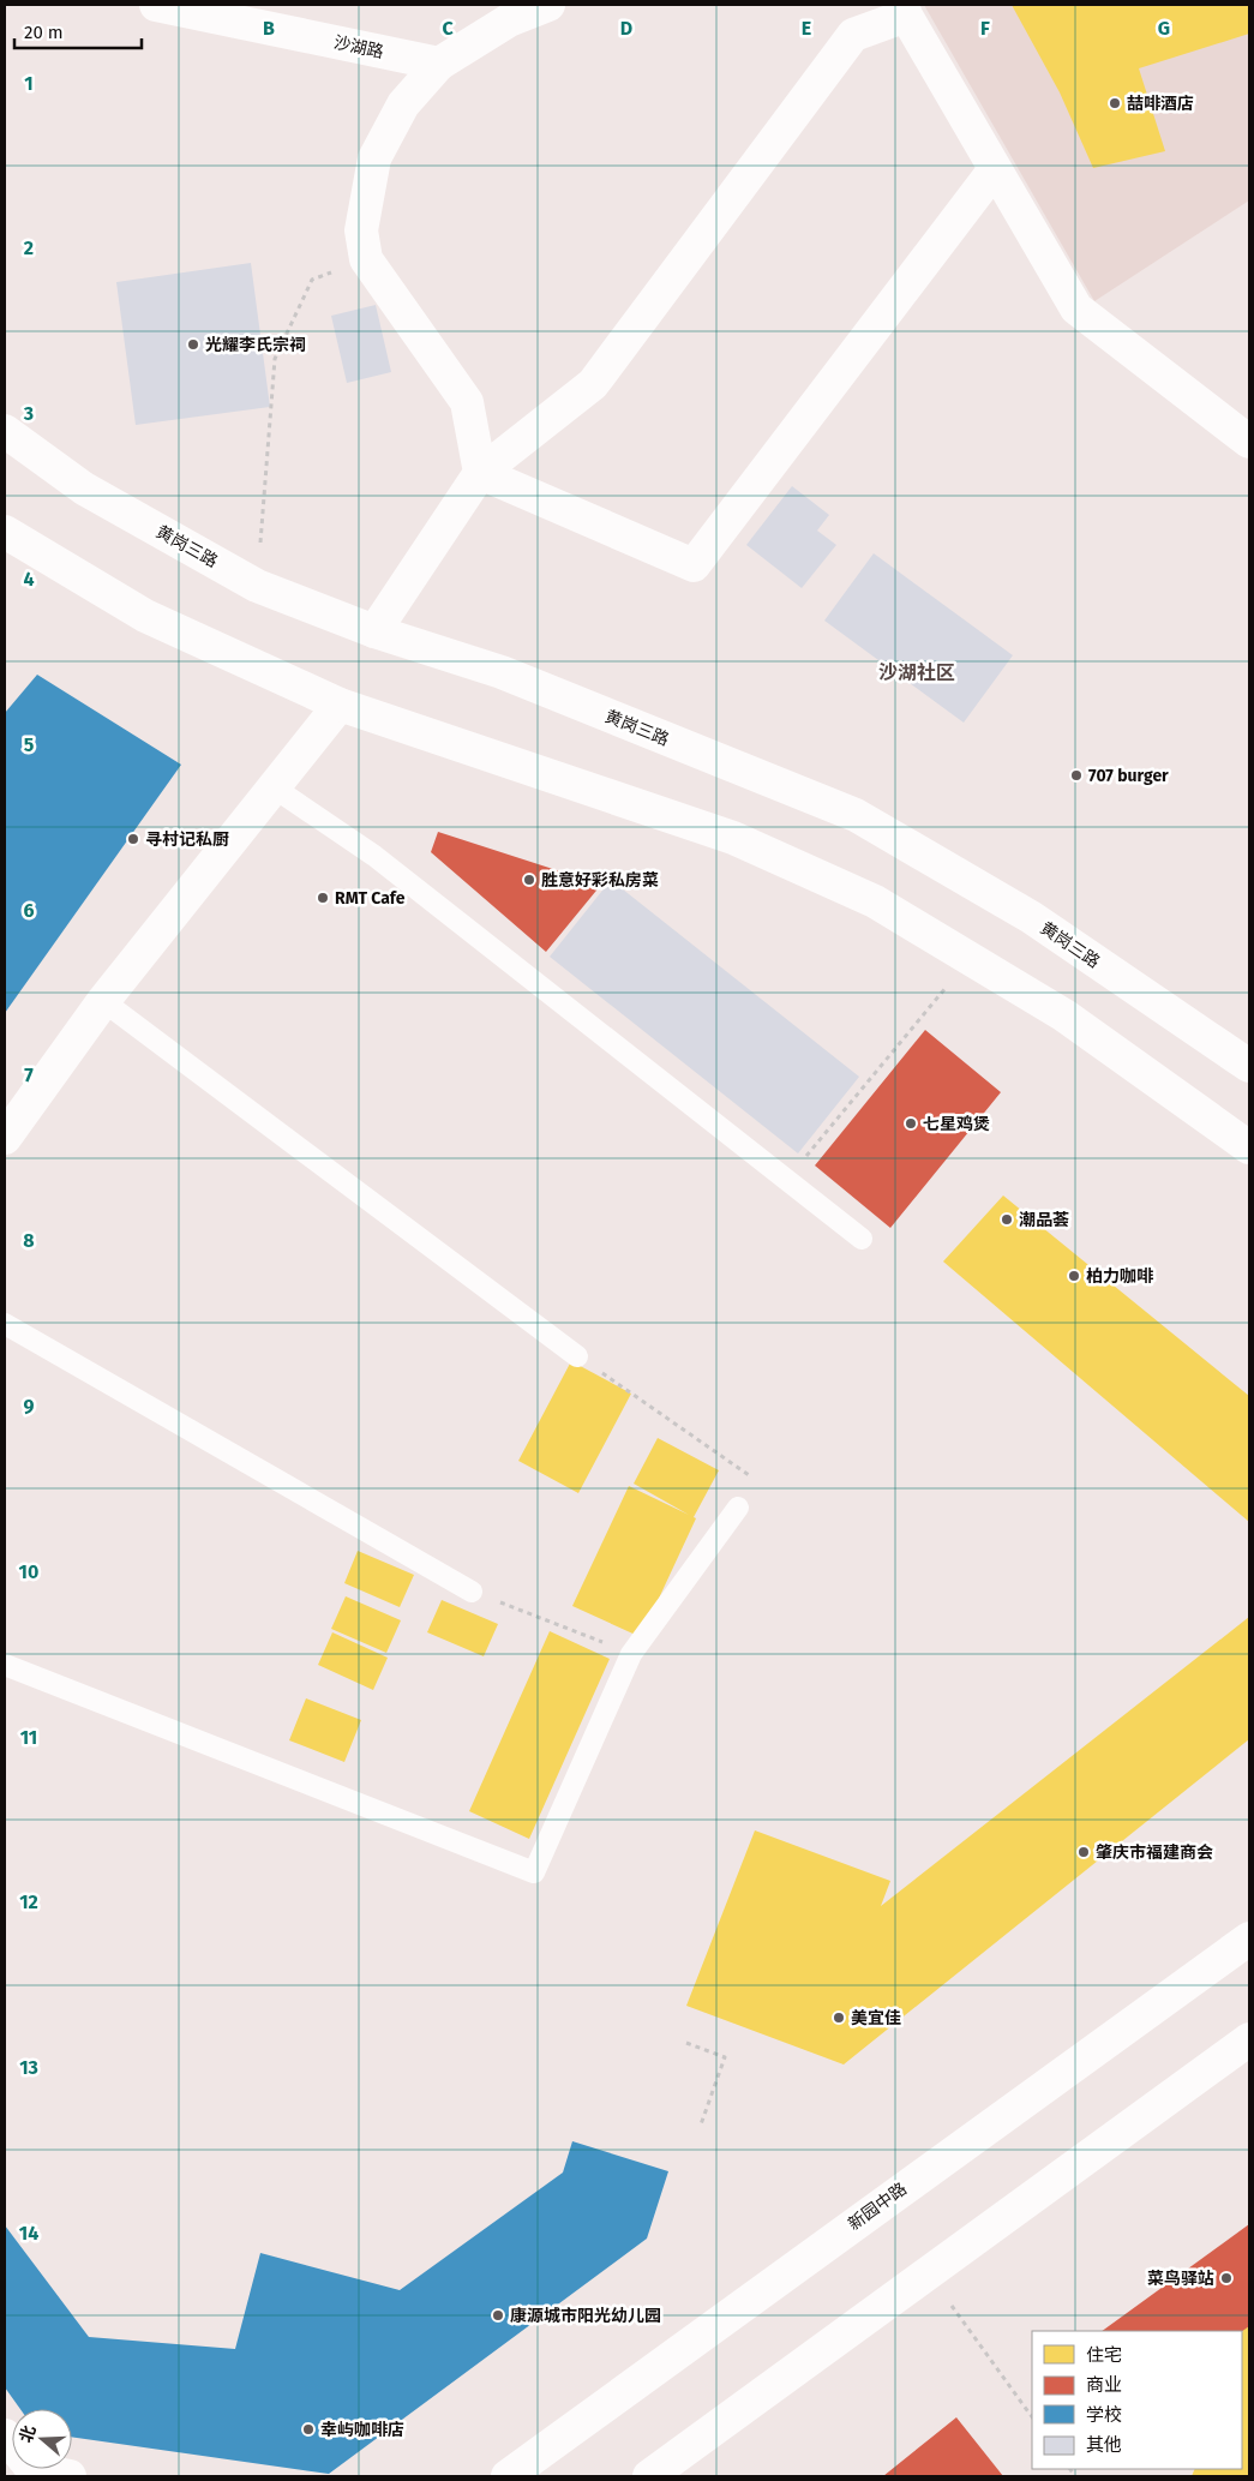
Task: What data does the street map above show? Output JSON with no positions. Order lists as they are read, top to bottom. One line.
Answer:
{"streets":{"main road":["沙湖路","黄岗三路","新园中路"]},"districts":["沙湖社区"],"places":["喆啡酒店","光耀李氏宗祠","707 burger","寻村记私厨","胜意好彩私房菜","RMT Cafe","七星鸡煲","潮品荟","柏力咖啡","肇庆市福建商会","美宜佳","菜鸟驿站","康源城市阳光幼儿园","幸屿咖啡店"],"legend":["住宅","商业","学校","其他"],"scale_bar":"20 m","north":"left","grid":{"columns":["B","C","D","E","F","G"],"rows":["1","2","3","4","5","6","7","8","9","10","11","12","13","14"]}}
